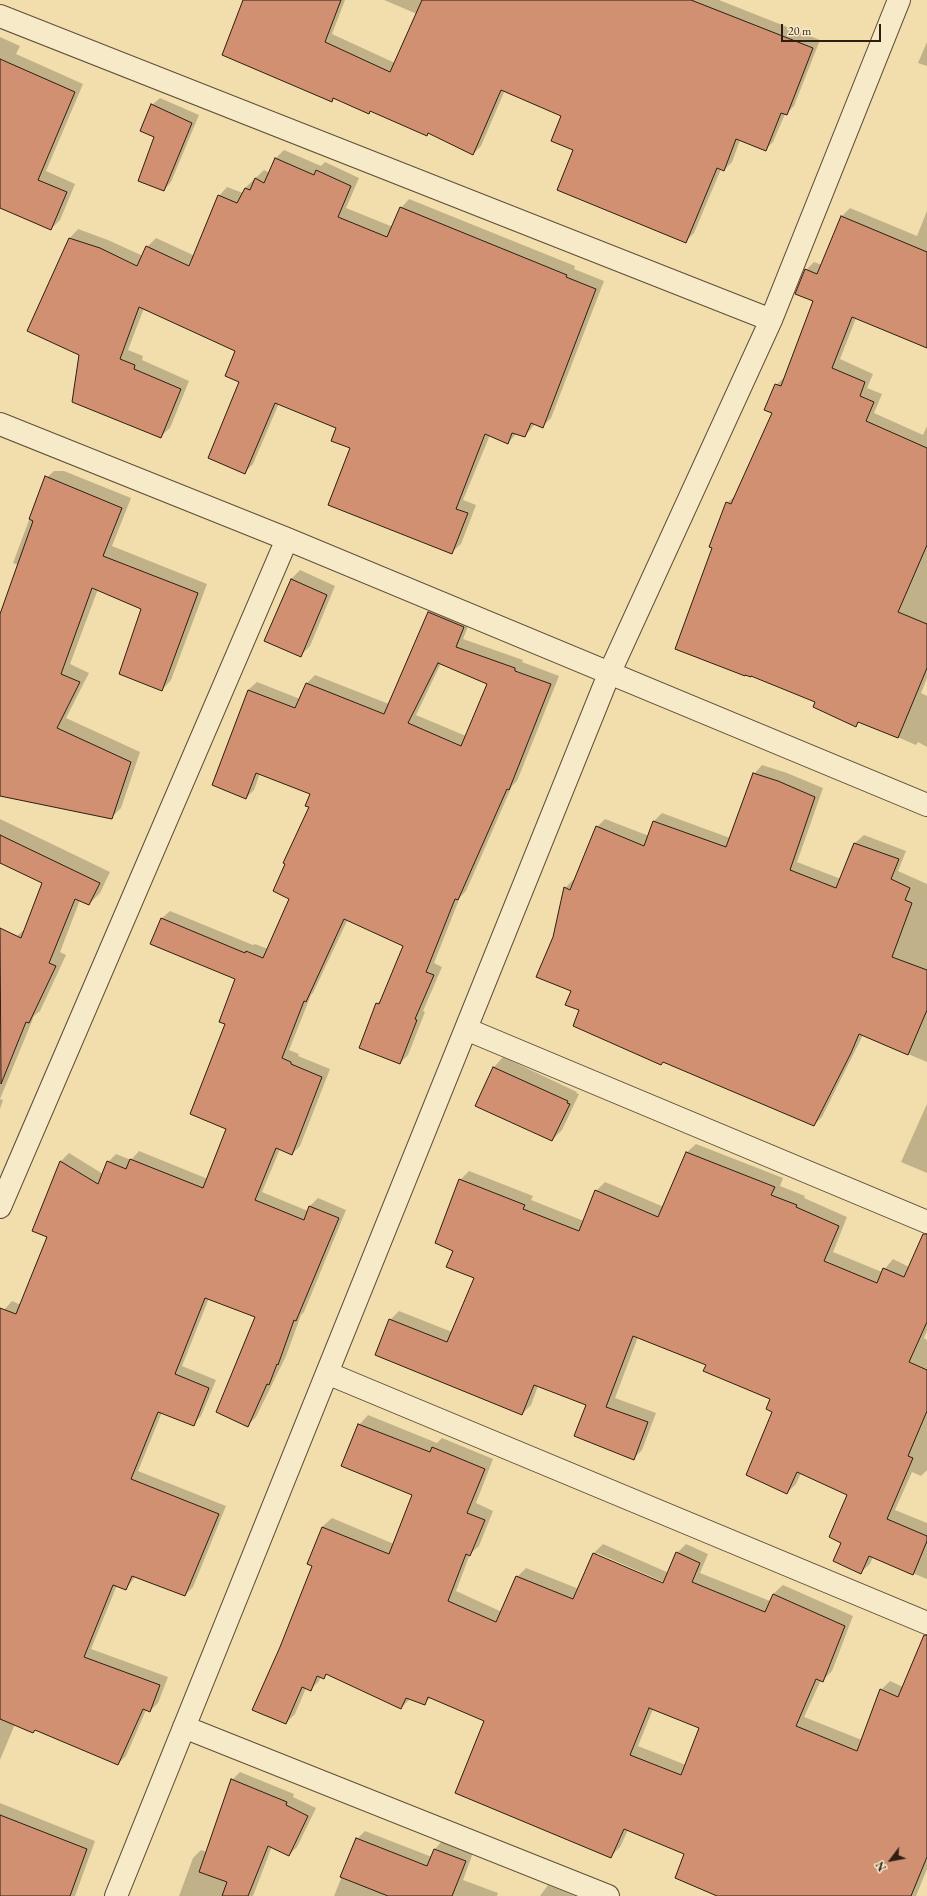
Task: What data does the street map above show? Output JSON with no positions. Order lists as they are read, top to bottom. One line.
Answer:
{"scale_bar":"20 m","north":"bottom left"}
